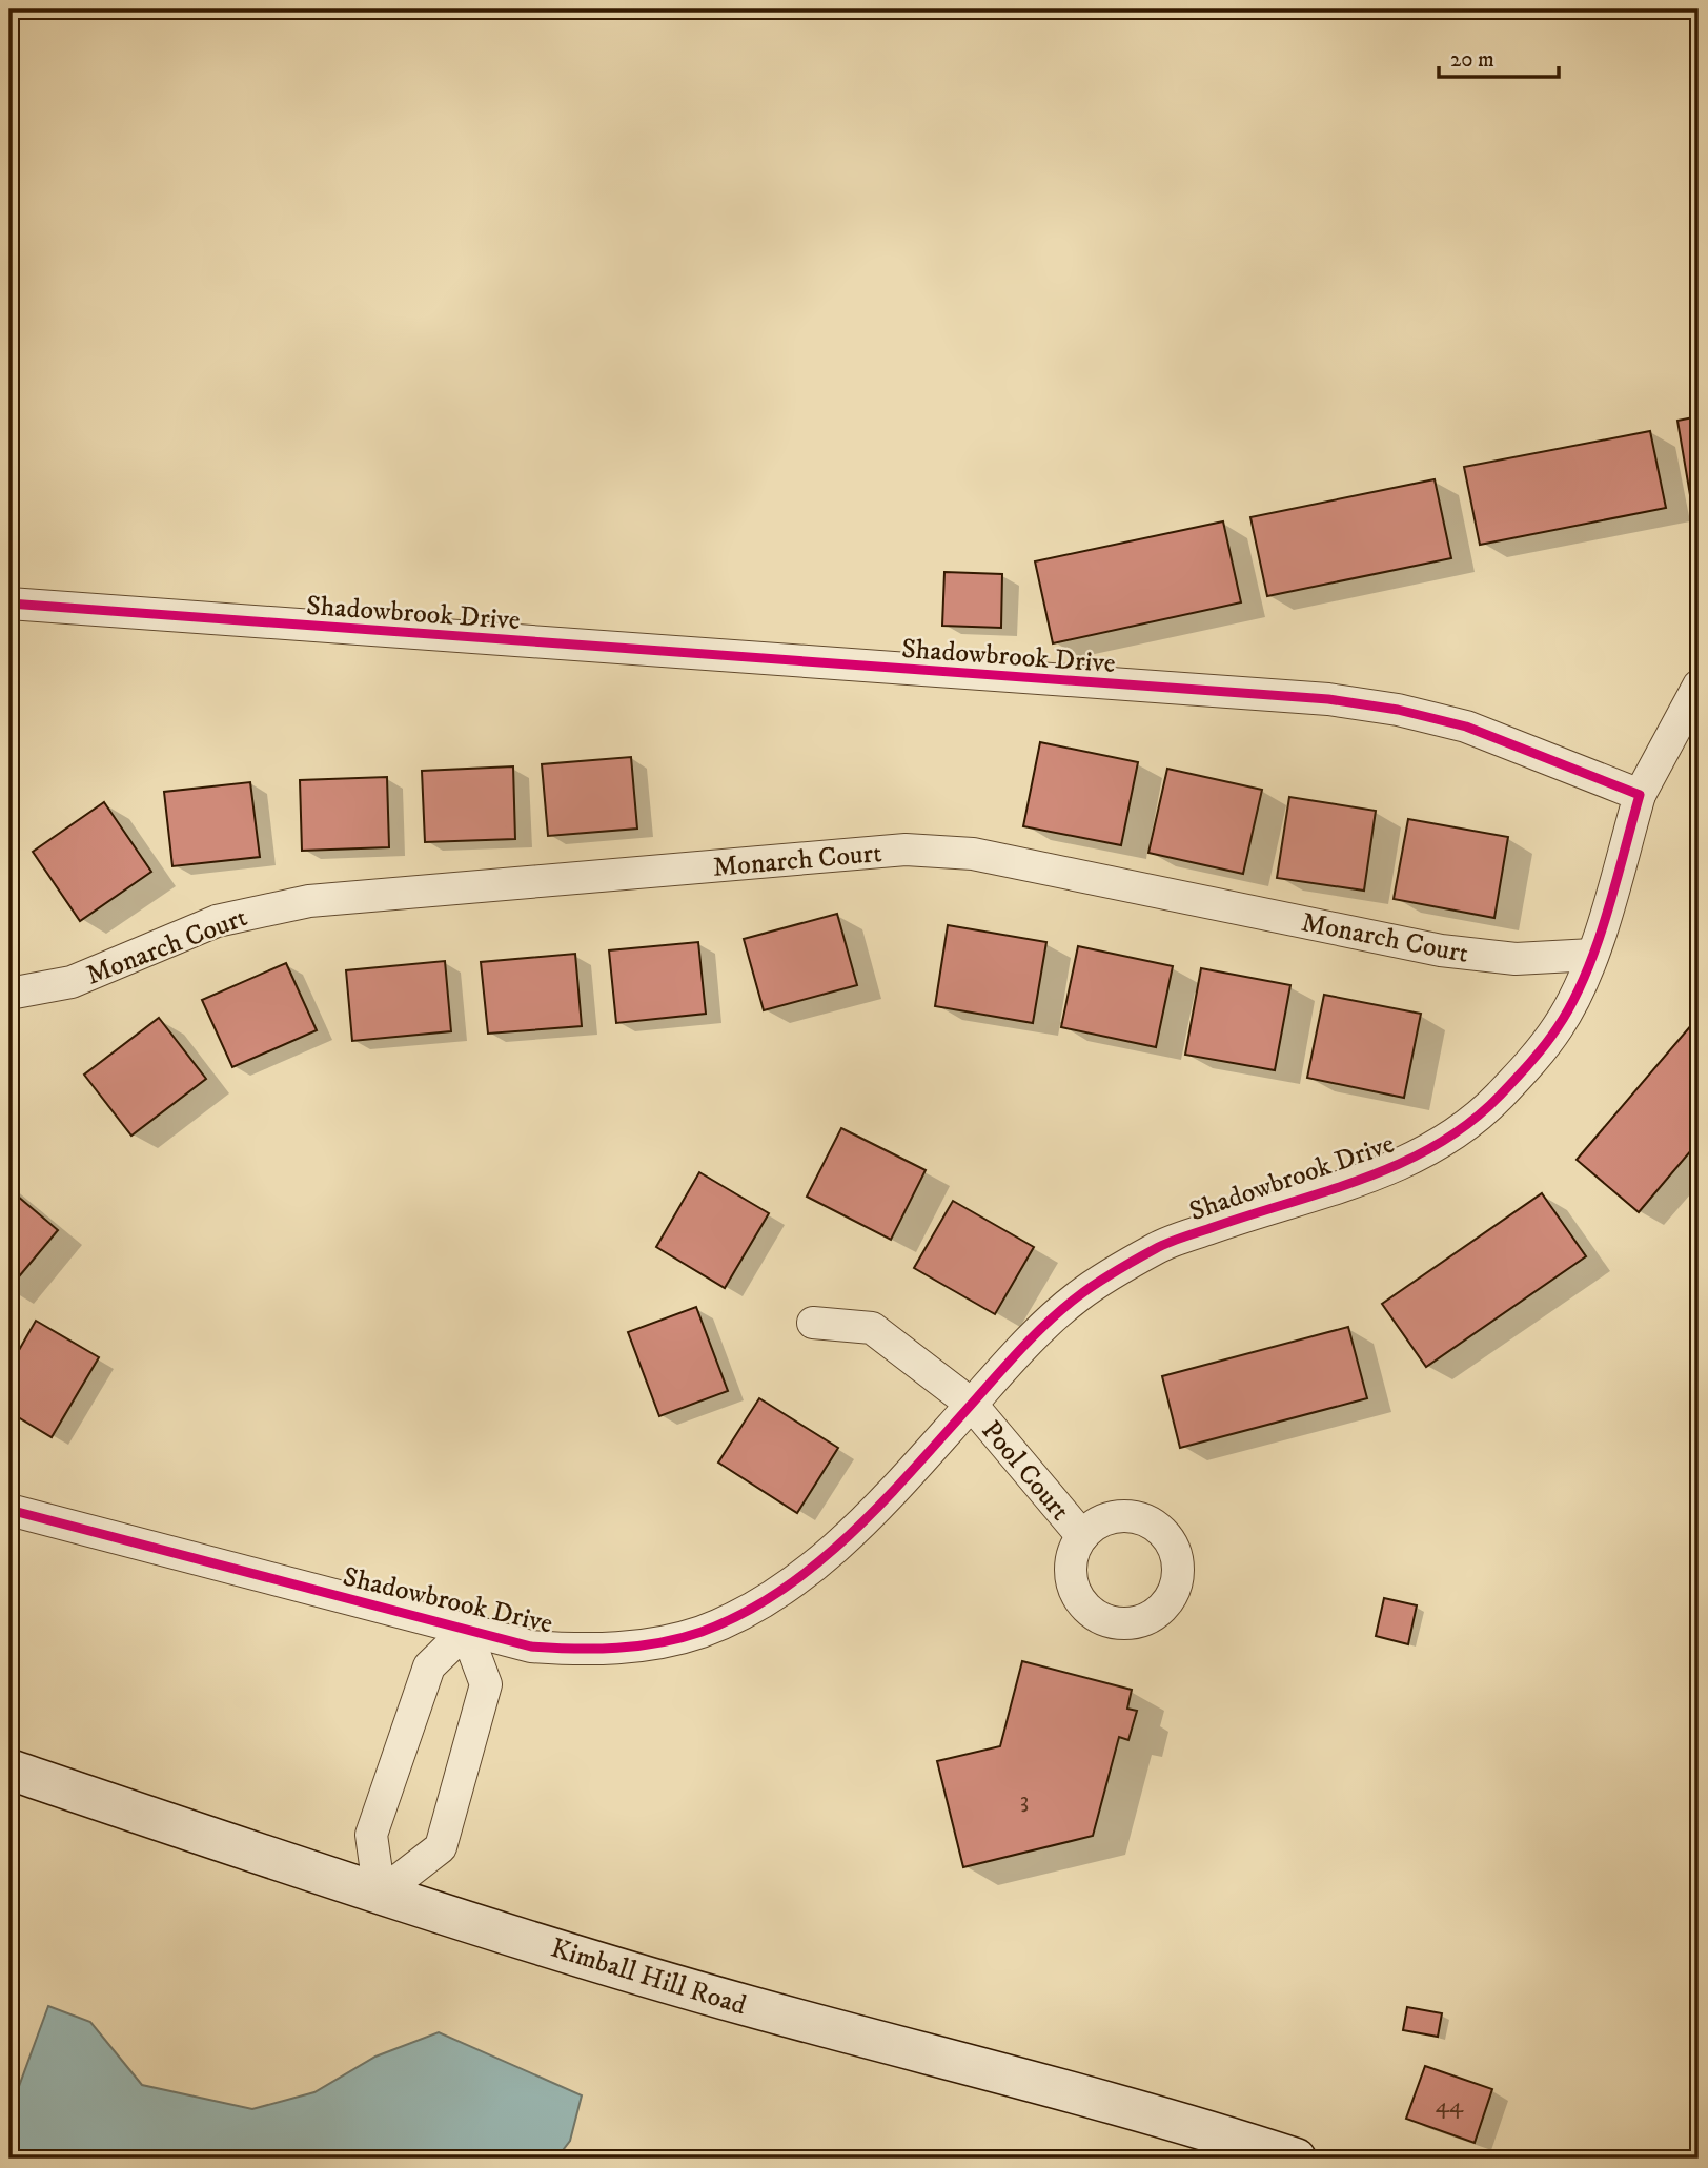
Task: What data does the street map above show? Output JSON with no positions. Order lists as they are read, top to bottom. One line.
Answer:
{"streets":{"street":["Shadowbrook Drive","Monarch Court","Pool Court","Kimball Hill Road"]},"crossings":[["Shadowbrook Drive","Monarch Court"],["Shadowbrook Drive","Pool Court"],["Shadowbrook Drive","Kimball Hill Road"]],"house_numbers":["3","44"],"scale_bar":"20 m"}
